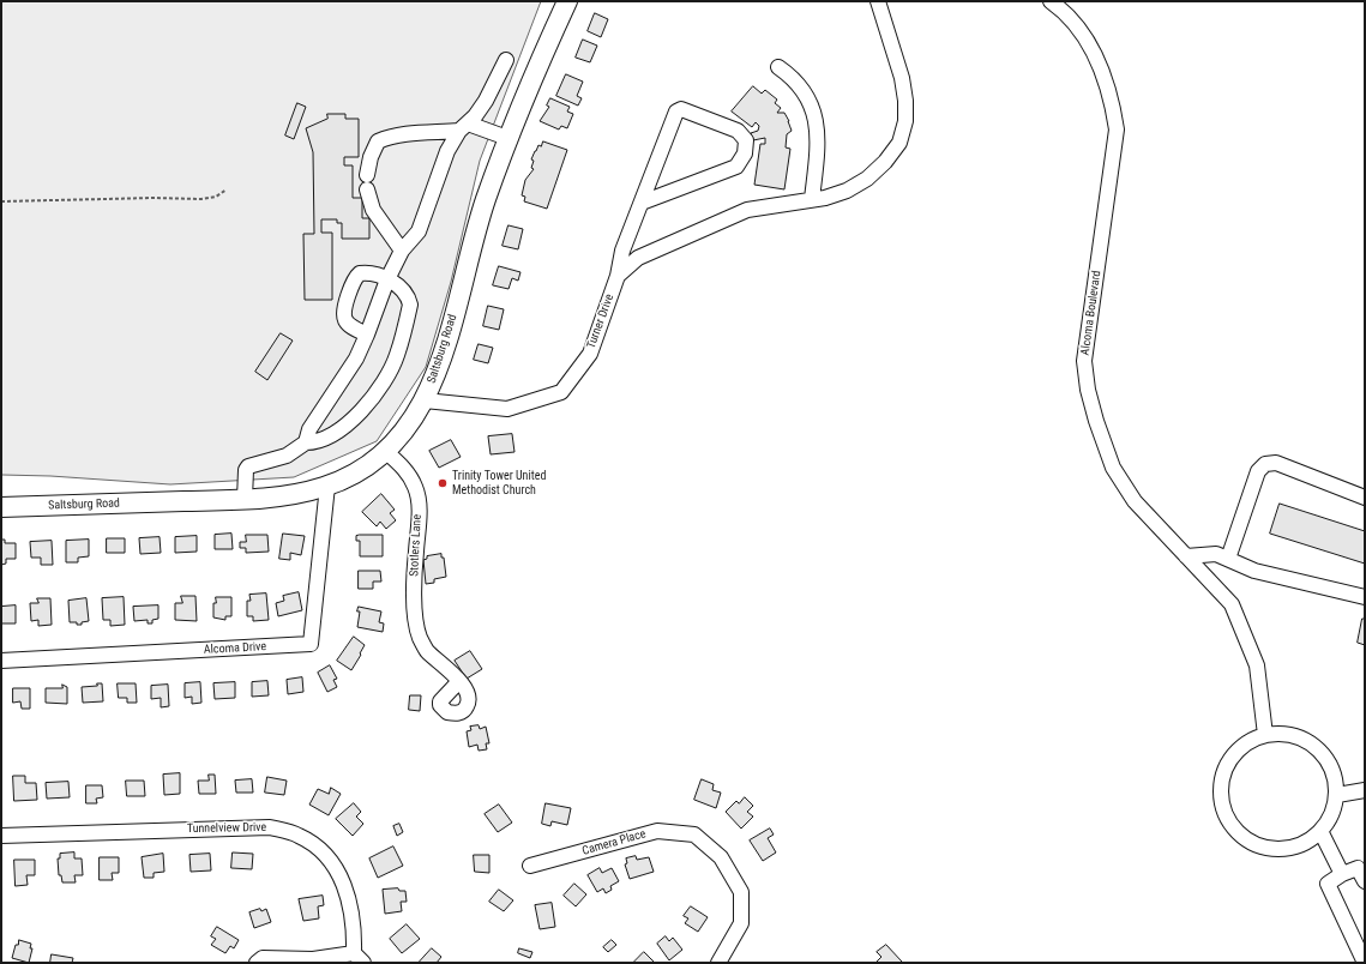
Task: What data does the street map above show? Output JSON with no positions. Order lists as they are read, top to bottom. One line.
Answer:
{"streets":{"main road":["Saltsburg Road"],"street":["Alcoma Boulevard","Turner Drive","Stotlers Lane","Alcoma Drive","Tunnelview Drive","Camera Place"]},"crossings":[["Turner Drive","Saltsburg Road"],["Saltsburg Road","Stotlers Lane"],["Saltsburg Road","Alcoma Drive"]],"places":["Trinity Tower United Methodist Church"]}
